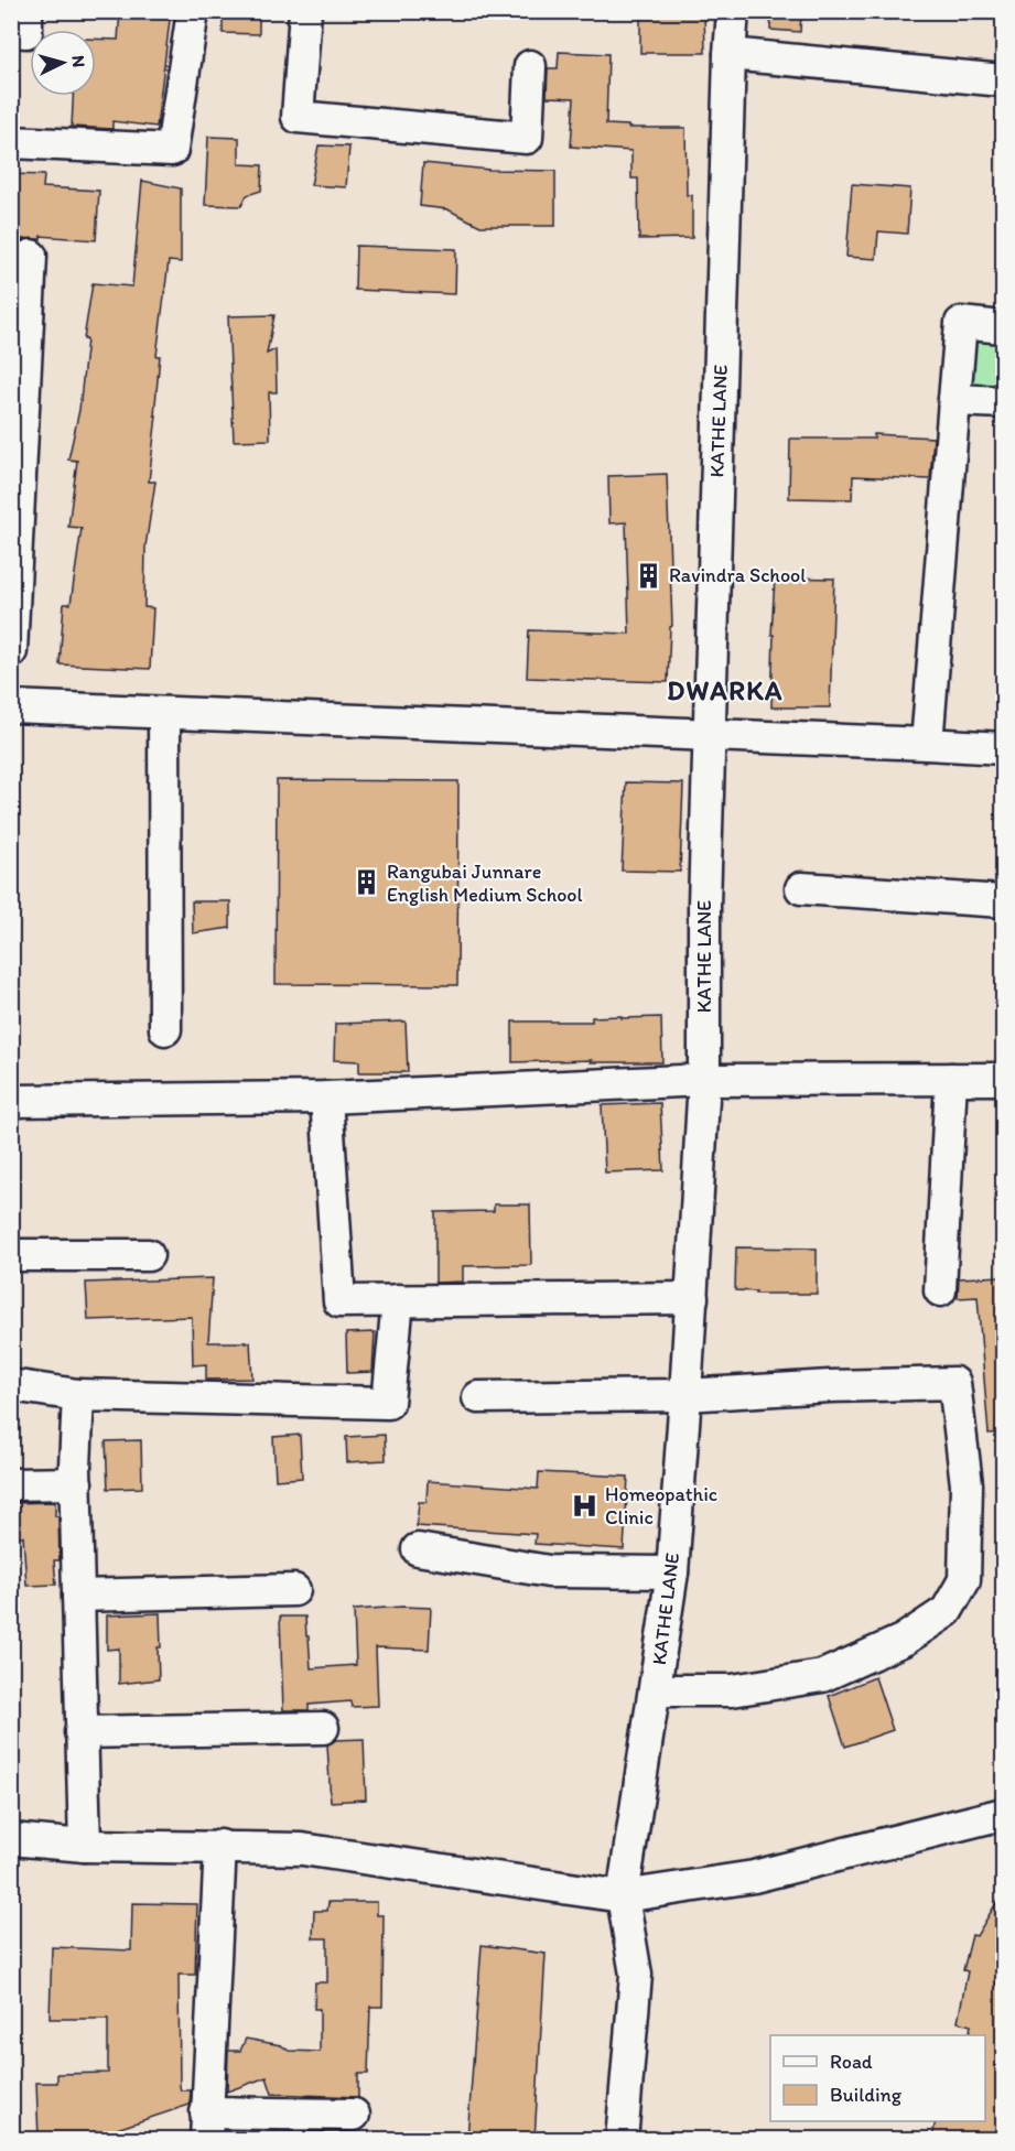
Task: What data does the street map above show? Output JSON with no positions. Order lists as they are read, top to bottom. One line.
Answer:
{"streets":{"street":["KATHE LANE"]},"districts":["DWARKA"],"places":{"building":["Ravindra School","Rangubai Junnare English Medium School"],"hospital":["Homeopathic Clinic"]},"legend":["Road","Building"],"north":"right"}
